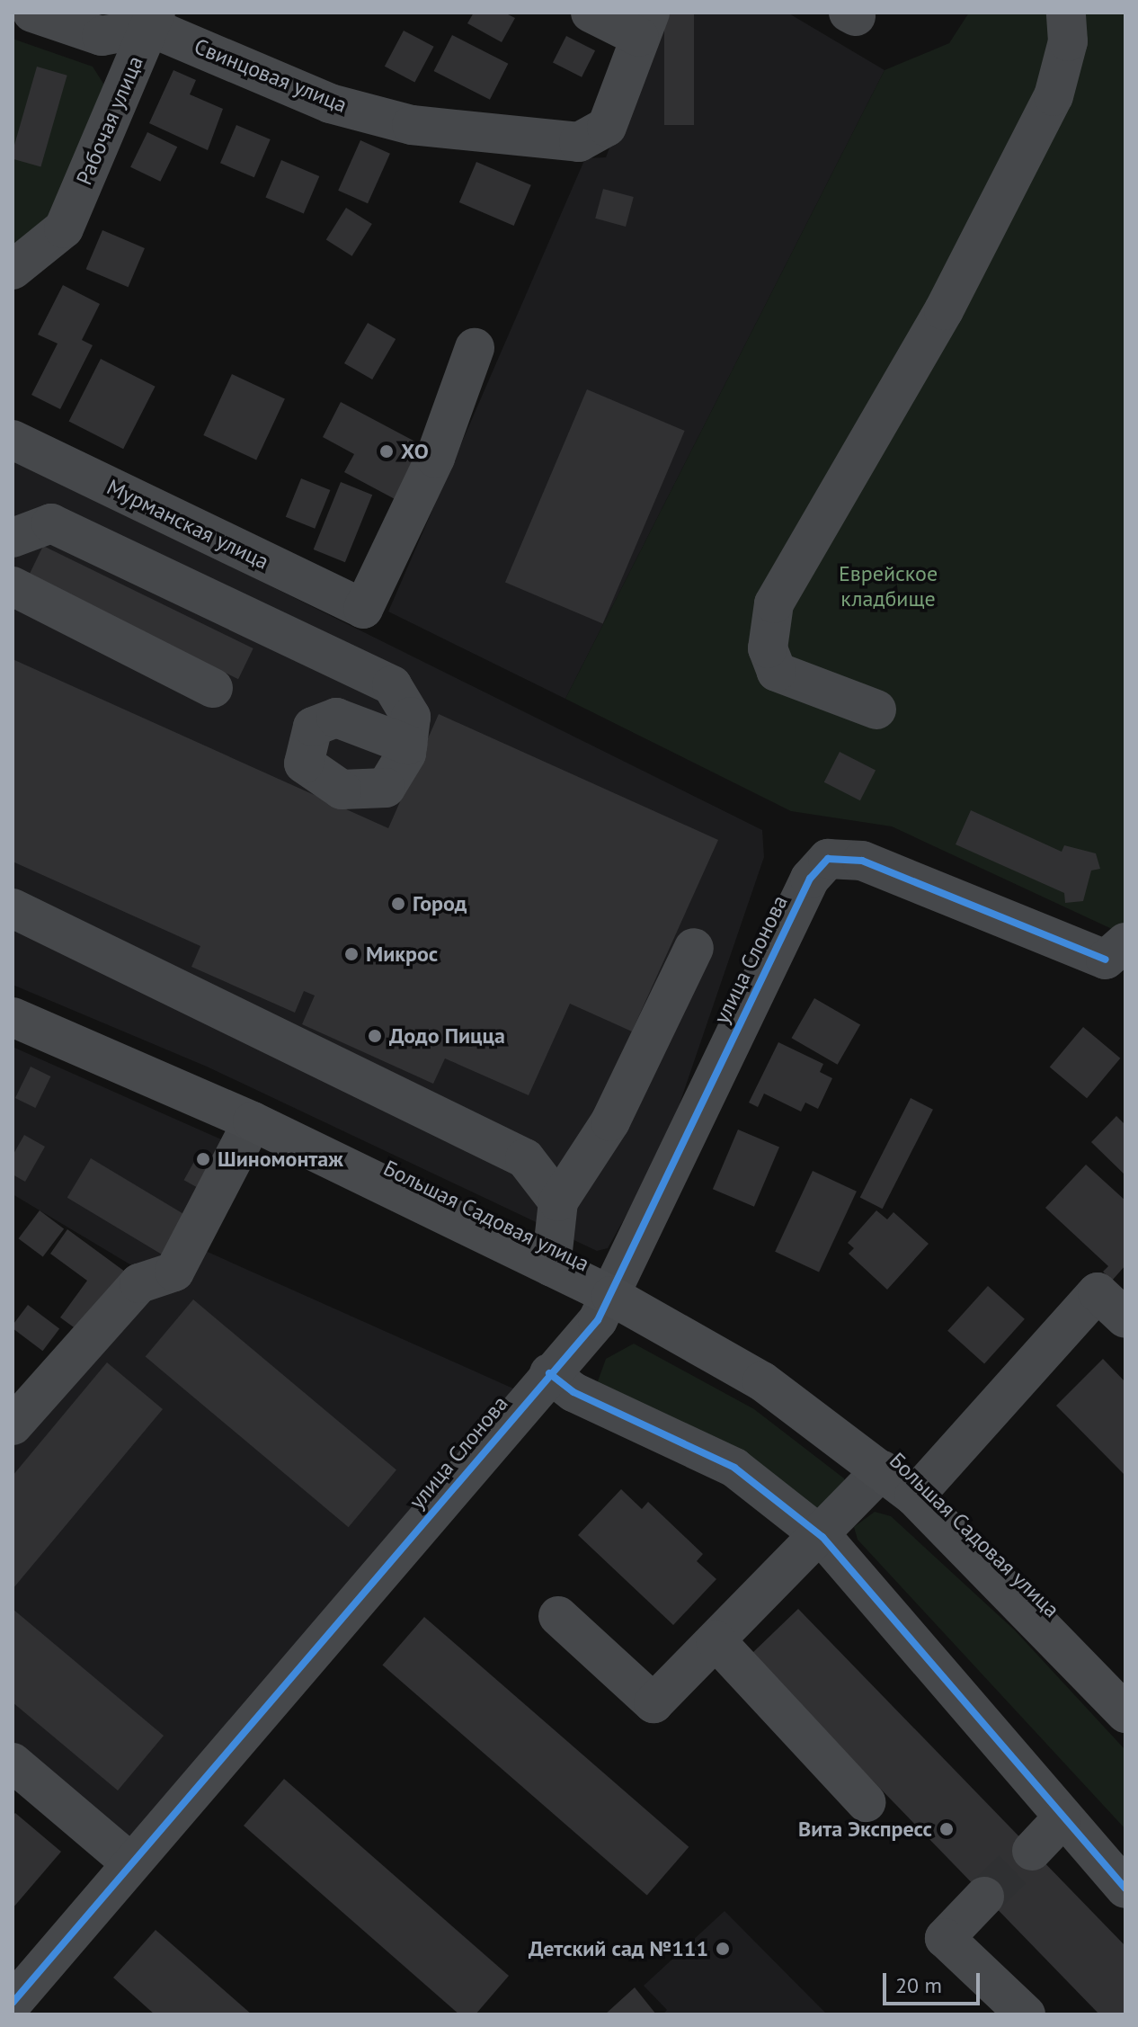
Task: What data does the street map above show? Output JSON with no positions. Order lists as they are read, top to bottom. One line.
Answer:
{"streets":{"main road":["Большая Садовая улица"],"street":["Свинцовая улица","Рабочая улица","Мурманская улица","улица Слонова"]},"crossings":[["Свинцовая улица","Рабочая улица"],["улица Слонова","Большая Садовая улица"]],"parks":["Еврейское кладбище"],"places":["ХО","Город","Микрос","Додо Пицца","Шиномонтаж","Вита Экспресс","Детский сад №111"],"scale_bar":"20 m"}
